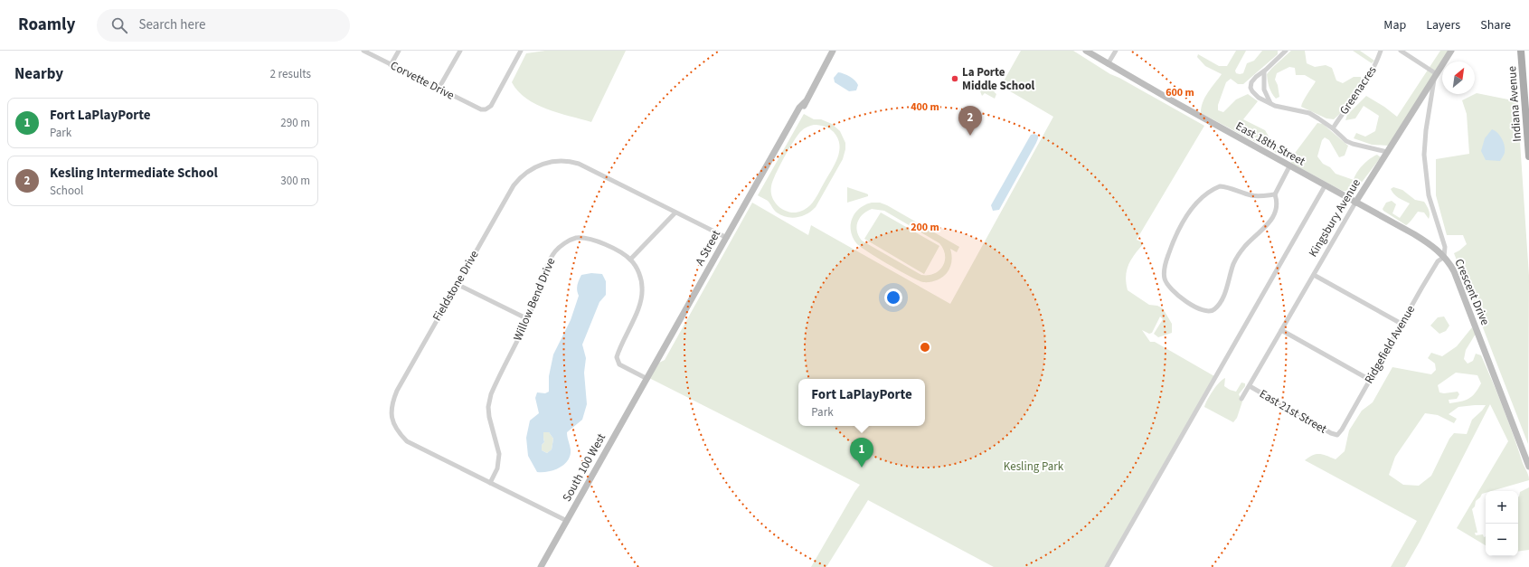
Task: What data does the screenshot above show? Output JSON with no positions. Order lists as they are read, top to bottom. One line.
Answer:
{"streets":{"main road":["Indiana Avenue"],"street":["Corvette Drive","Greenacres","East 18th Street","Kingsbury Avenue","A Street","Fieldstone Drive","Crescent Drive","Willow Bend Drive","Ridgefield Avenue","East 21st Street","South 100 West"]},"crossings":[["Greenacres","Kingsbury Avenue"],["East 18th Street","Kingsbury Avenue"],["East 18th Street","Crescent Drive"],["East 18th Street","Ridgefield Avenue"],["Kingsbury Avenue","Crescent Drive"],["Kingsbury Avenue","East 21st Street"],["A Street","Fieldstone Drive"],["A Street","South 100 West"],["Fieldstone Drive","Willow Bend Drive"],["Fieldstone Drive","South 100 West"],["Crescent Drive","Ridgefield Avenue"],["Ridgefield Avenue","East 21st Street"]],"parks":["Kesling Park"],"places":["La Porte Middle School"],"north":"top right","page":{"header":"Roamly","search":"Search here","nav":["Map","Layers","Share"],"heading":["Nearby","2 results"],"list":[{"mark":"1","name":"Fort LaPlayPorte","note":"Park","value":"290 m"},{"mark":"2","name":"Kesling Intermediate School","note":"School","value":"300 m"}],"pins":["2","1"],"popup":["Fort LaPlayPorte","Park"],"map_buttons":["+","−"]},"rings":["600 m","400 m","200 m"]}
